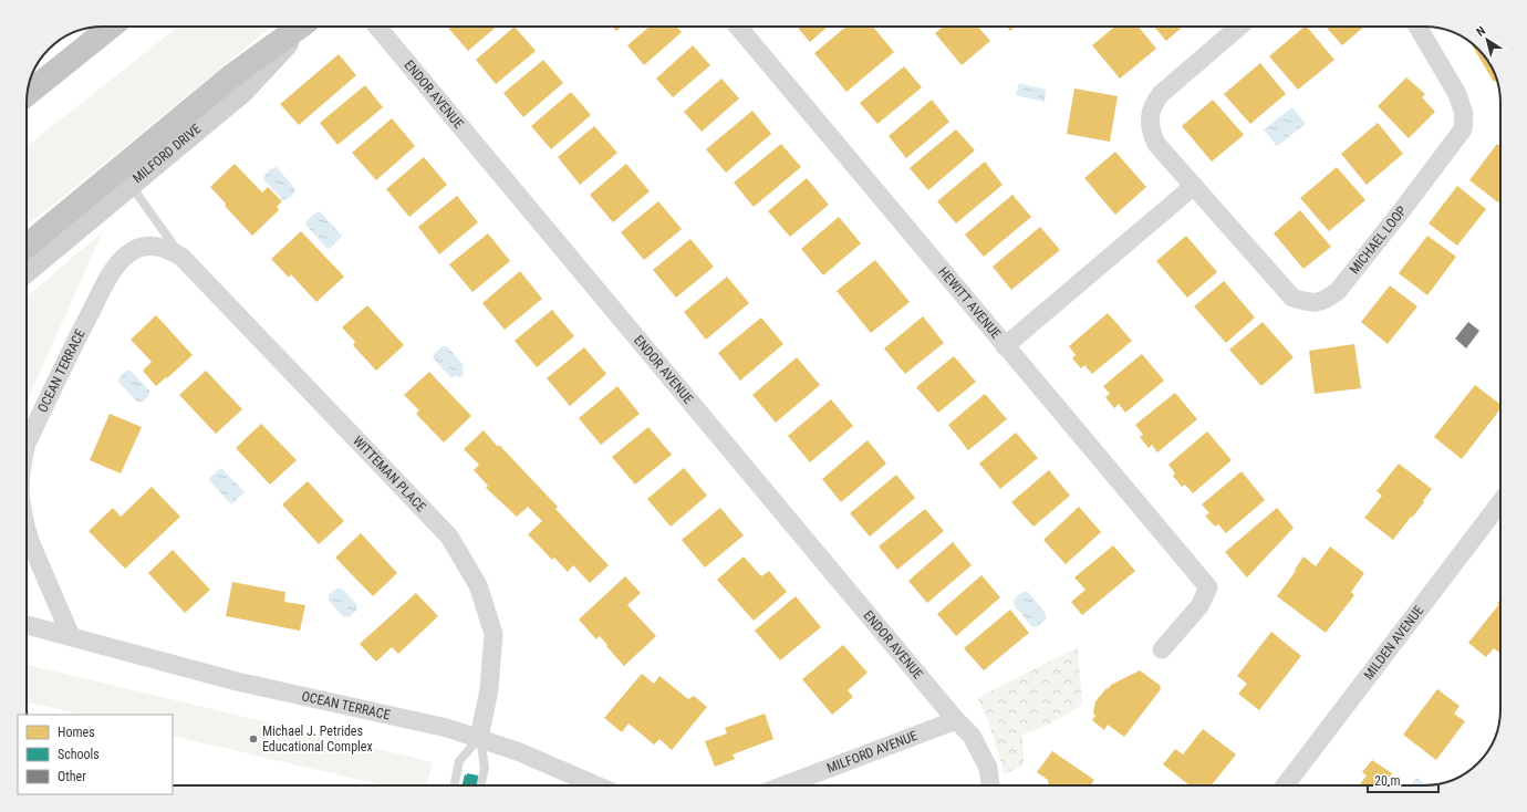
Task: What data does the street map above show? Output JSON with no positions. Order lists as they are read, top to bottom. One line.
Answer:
{"streets":{"street":["ENDOR AVENUE","MILFORD DRIVE","MICHAEL LOOP","HEWITT AVENUE","OCEAN TERRACE","WITTEMAN PLACE","MILDEN AVENUE","MILFORD AVENUE"]},"crossings":[["ENDOR AVENUE","MILFORD AVENUE"],["OCEAN TERRACE","WITTEMAN PLACE"]],"places":["Michael J. Petrides Educational Complex"],"legend":["Homes","Schools","Other"],"scale_bar":"20 m","north":"top left"}
